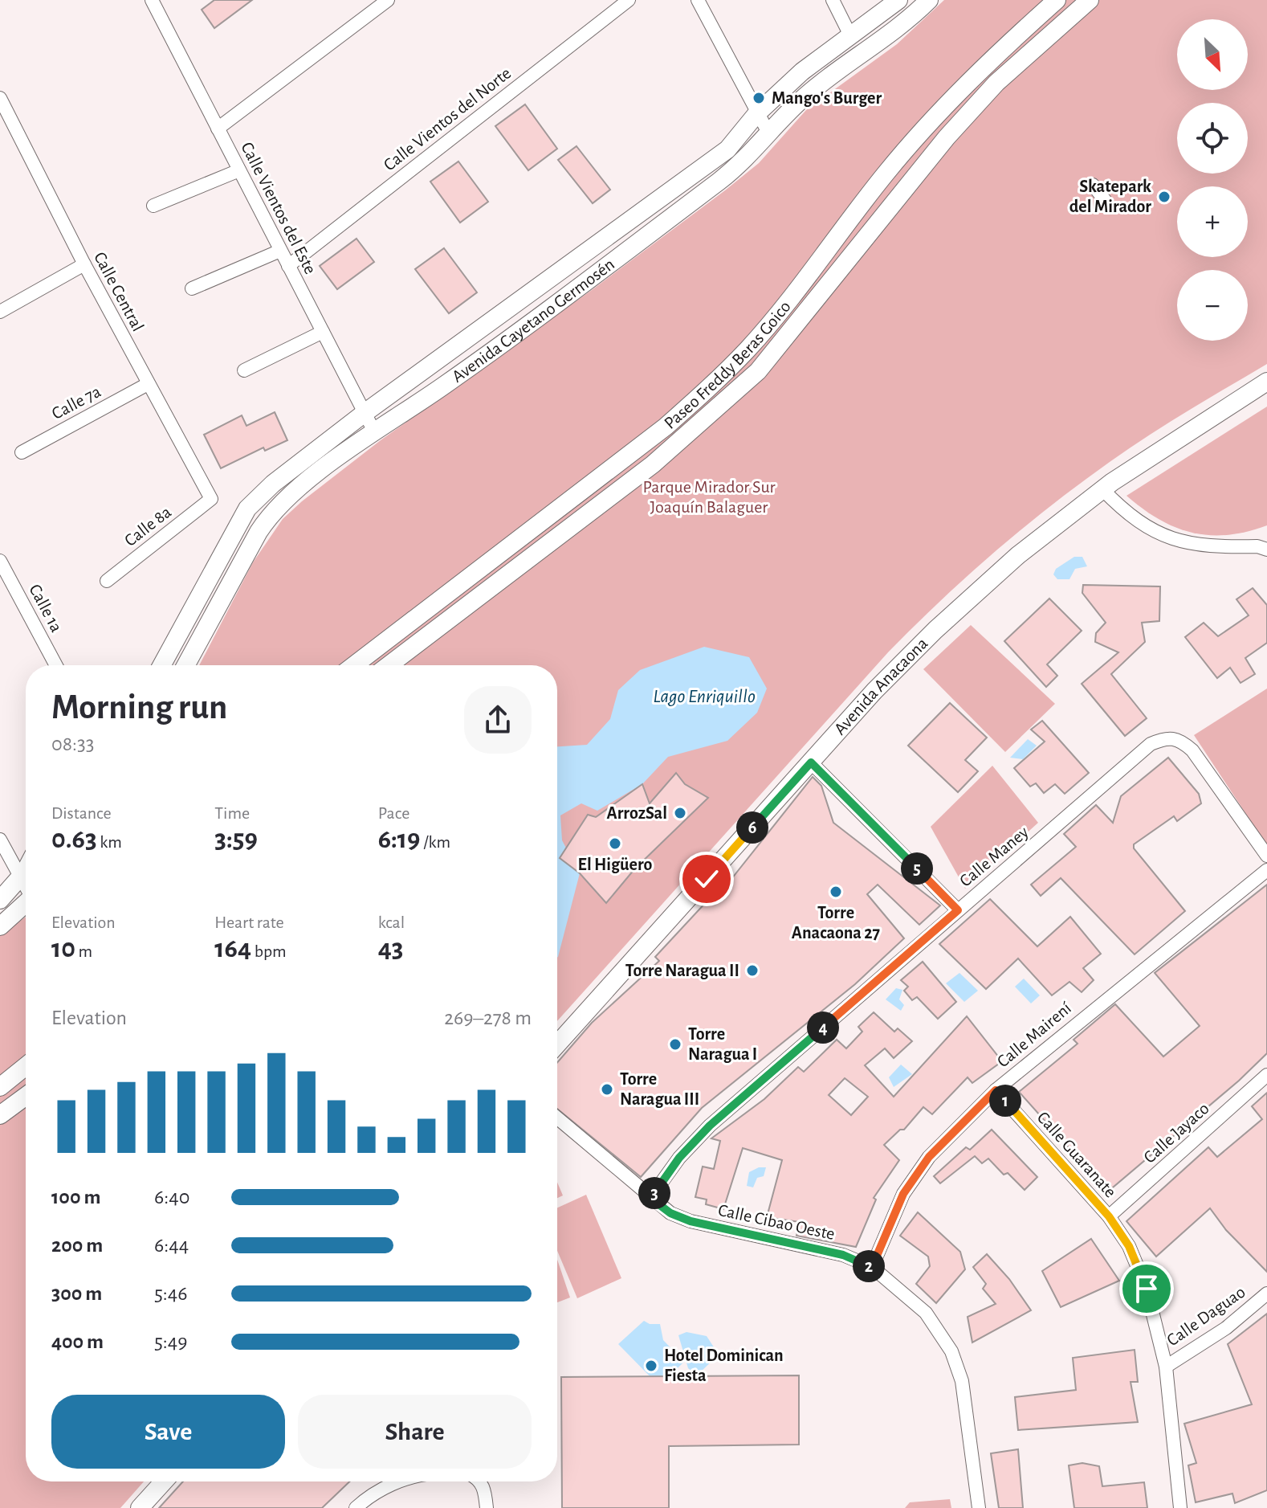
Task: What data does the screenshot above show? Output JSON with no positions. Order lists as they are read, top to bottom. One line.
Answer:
{"streets":{"street":["Calle Vientos del Norte","Calle Vientos del Este","Calle Central","Avenida Cayetano Germosén","Paseo Freddy Beras Goico","Calle 7a","Calle 8a","Calle 1a","Avenida Anacaona","Calle Maney","Calle Mairení","Calle Jayaco","Calle Guaranate","Calle Cibao Oeste","Calle Daguao"]},"crossings":[["Calle Vientos del Norte","Calle Vientos del Este"],["Calle Vientos del Este","Avenida Cayetano Germosén"],["Calle Central","Calle 7a"],["Calle Central","Calle 8a"],["Calle Maney","Calle Cibao Oeste"],["Calle Mairení","Calle Guaranate"],["Calle Mairení","Calle Cibao Oeste"],["Calle Jayaco","Calle Guaranate"],["Calle Guaranate","Calle Daguao"]],"water":["Lago Enriquillo"],"parks":["Parque Mirador Sur Joaquín Balaguer"],"places":["Mango's Burger","Skatepark del Mirador","ArrozSal","El Higüero","Torre Anacaona 27","Torre Naragua II","Torre Naragua I","Torre Naragua III","Hotel Dominican Fiesta"],"north":"bottom right","page":{"map_buttons":["+","−"],"heading":["Morning run","08:33"],"stats":[["Distance","0.63 km"],["Time","3:59"],["Pace","6:19 /km"],["Elevation","10 m"],["Heart rate","164 bpm"],["kcal","43"]],"pins":["6","5","4","1","3","2"],"chart":["Elevation","269–278 m"],"list":[{"name":"100 m","note":"6:40"},{"name":"200 m","note":"6:44"},{"name":"300 m","note":"5:46"},{"name":"400 m","note":"5:49"}],"buttons":["Save","Share"]}}
